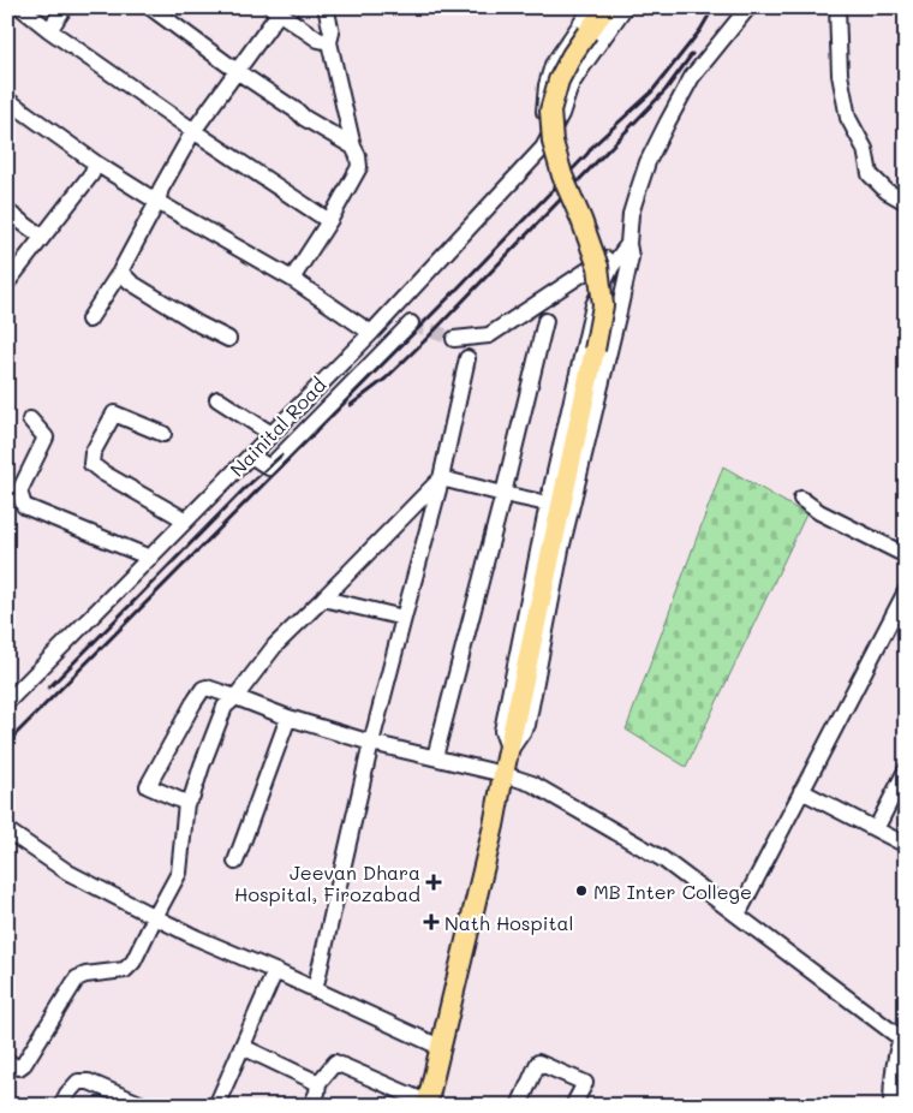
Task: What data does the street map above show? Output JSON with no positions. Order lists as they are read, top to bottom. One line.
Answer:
{"streets":{"street":["Nainital Road"]},"places":{"health":["Jeevan Dhara Hospital, Firozabad","Nath Hospital"],"other":["MB Inter College"]}}
